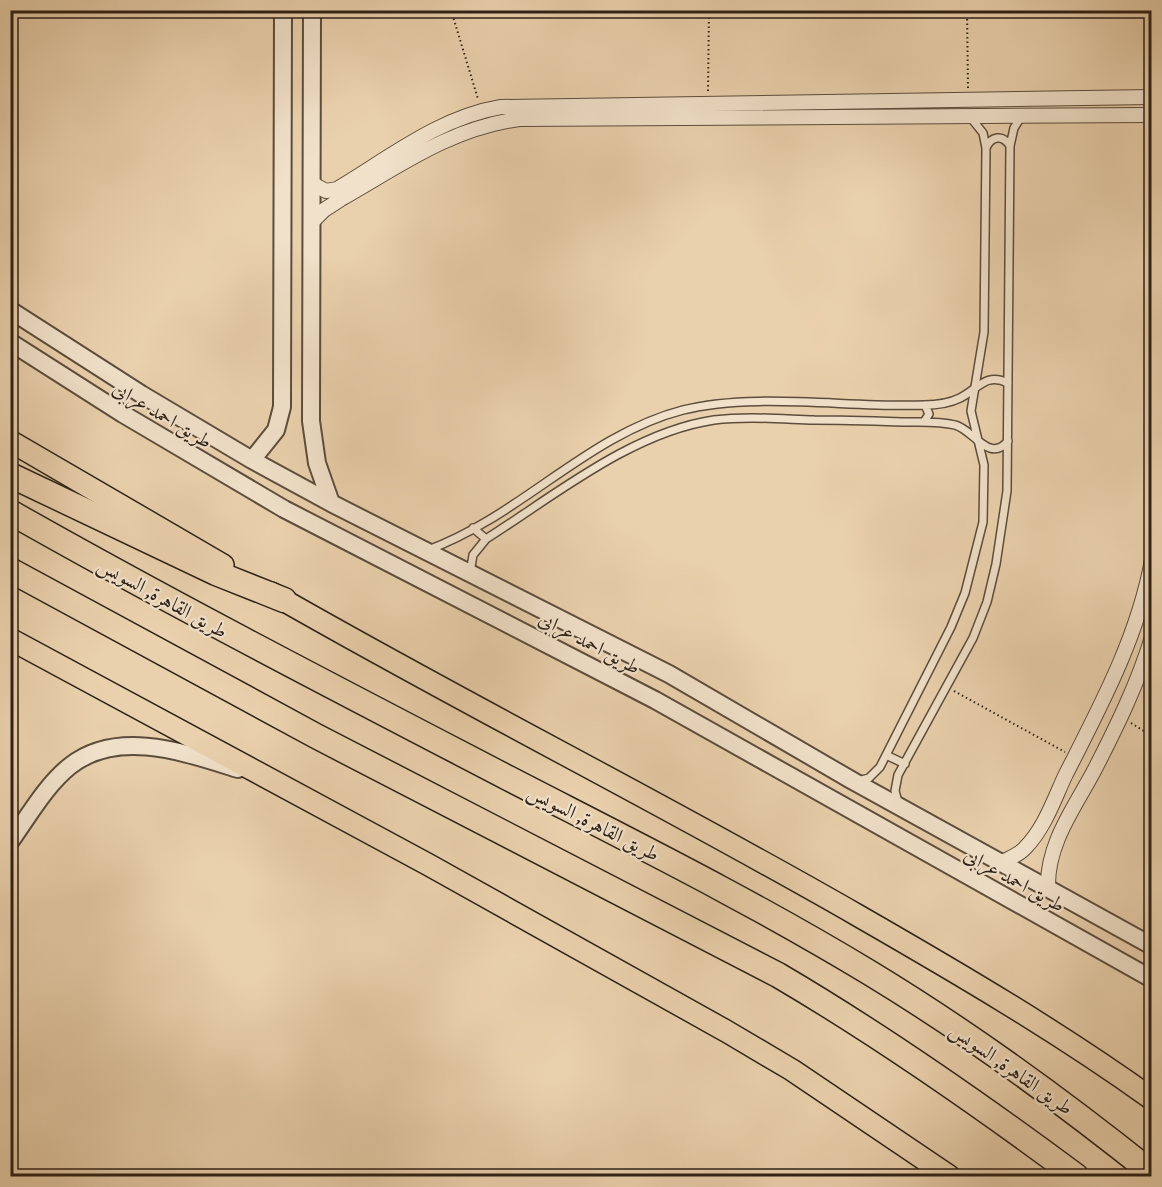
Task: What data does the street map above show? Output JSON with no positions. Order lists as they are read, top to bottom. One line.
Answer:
{"streets":{"highway":["طريق القاهرة, السويس"],"street":["طريق احمد عرابى"]}}
